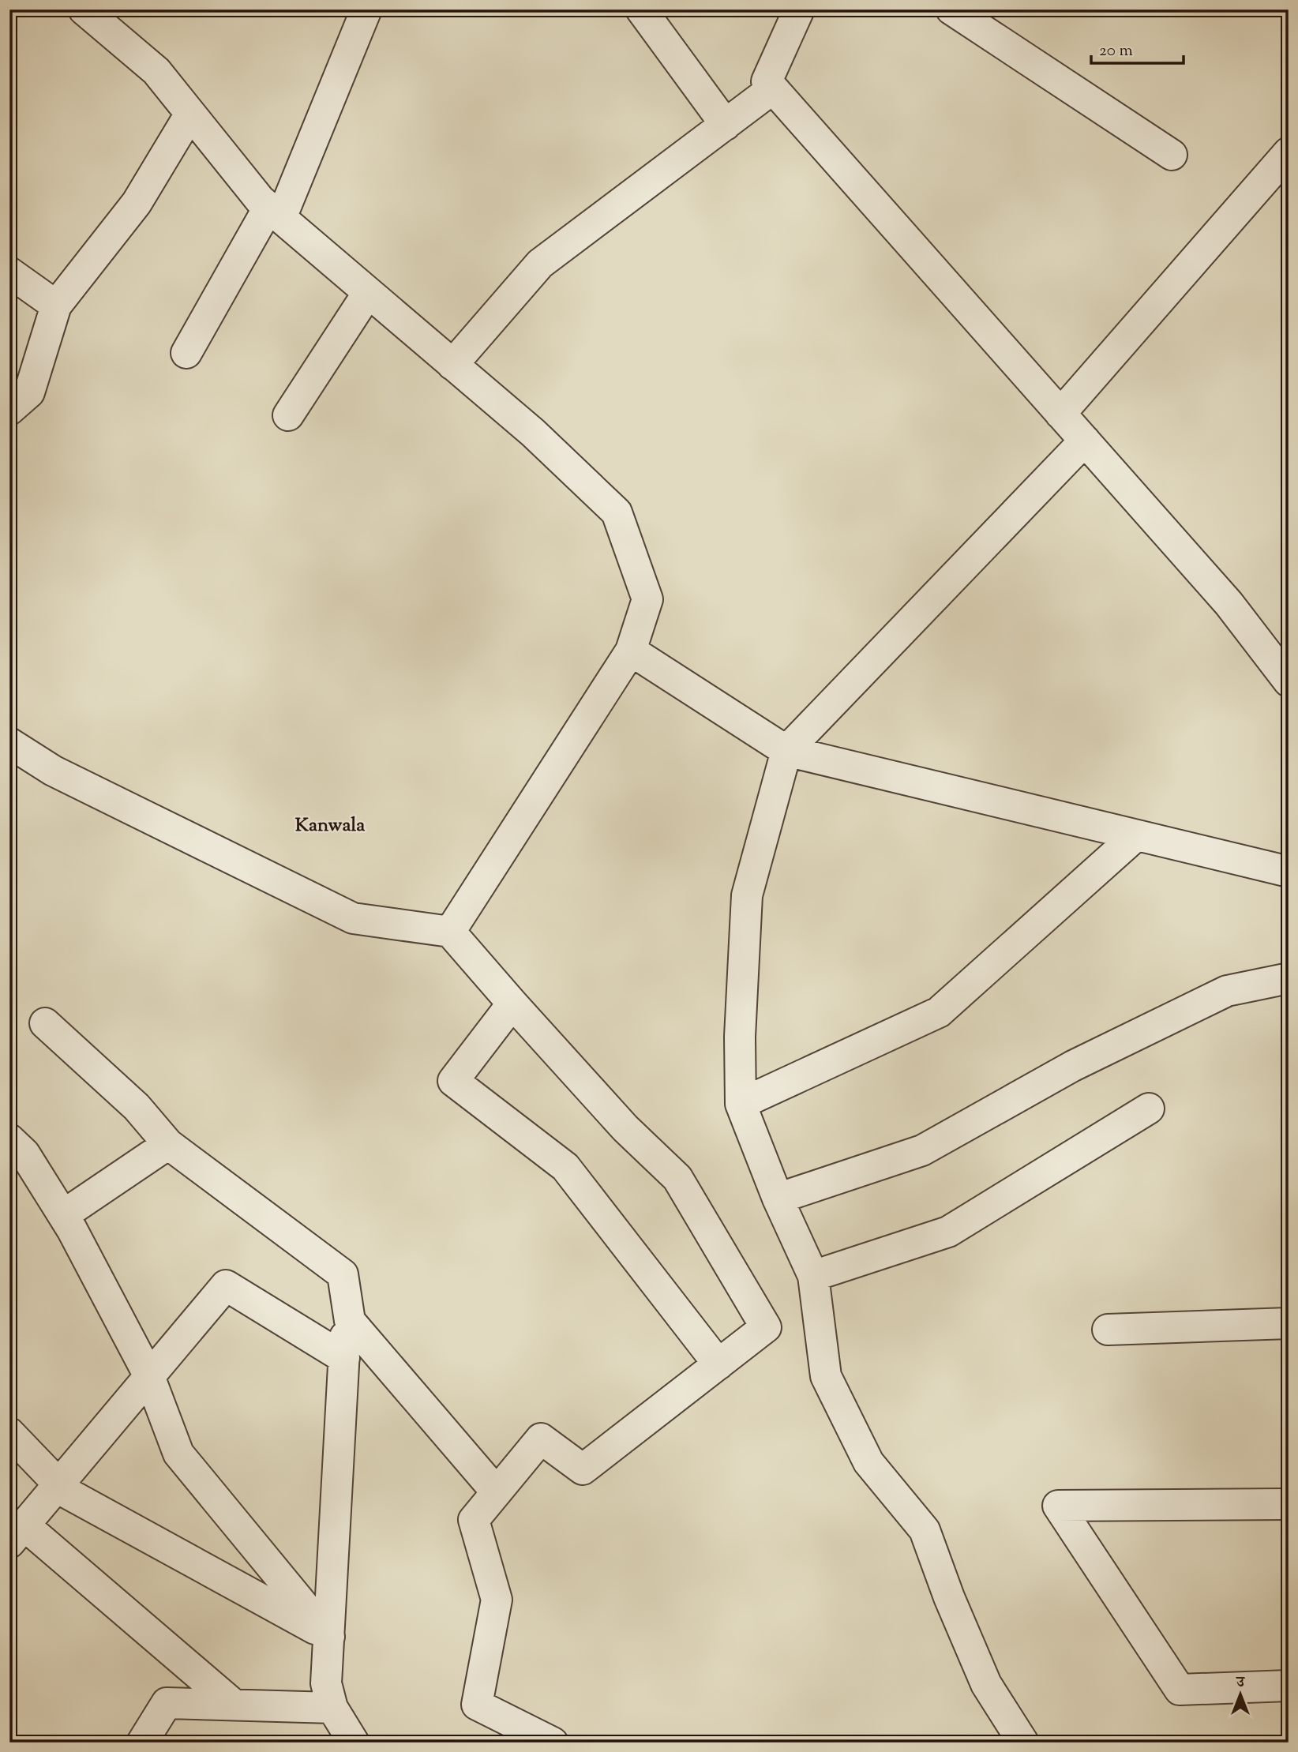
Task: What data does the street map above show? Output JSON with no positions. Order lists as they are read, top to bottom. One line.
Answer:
{"districts":["Kanwala"],"scale_bar":"20 m","north":"top"}
